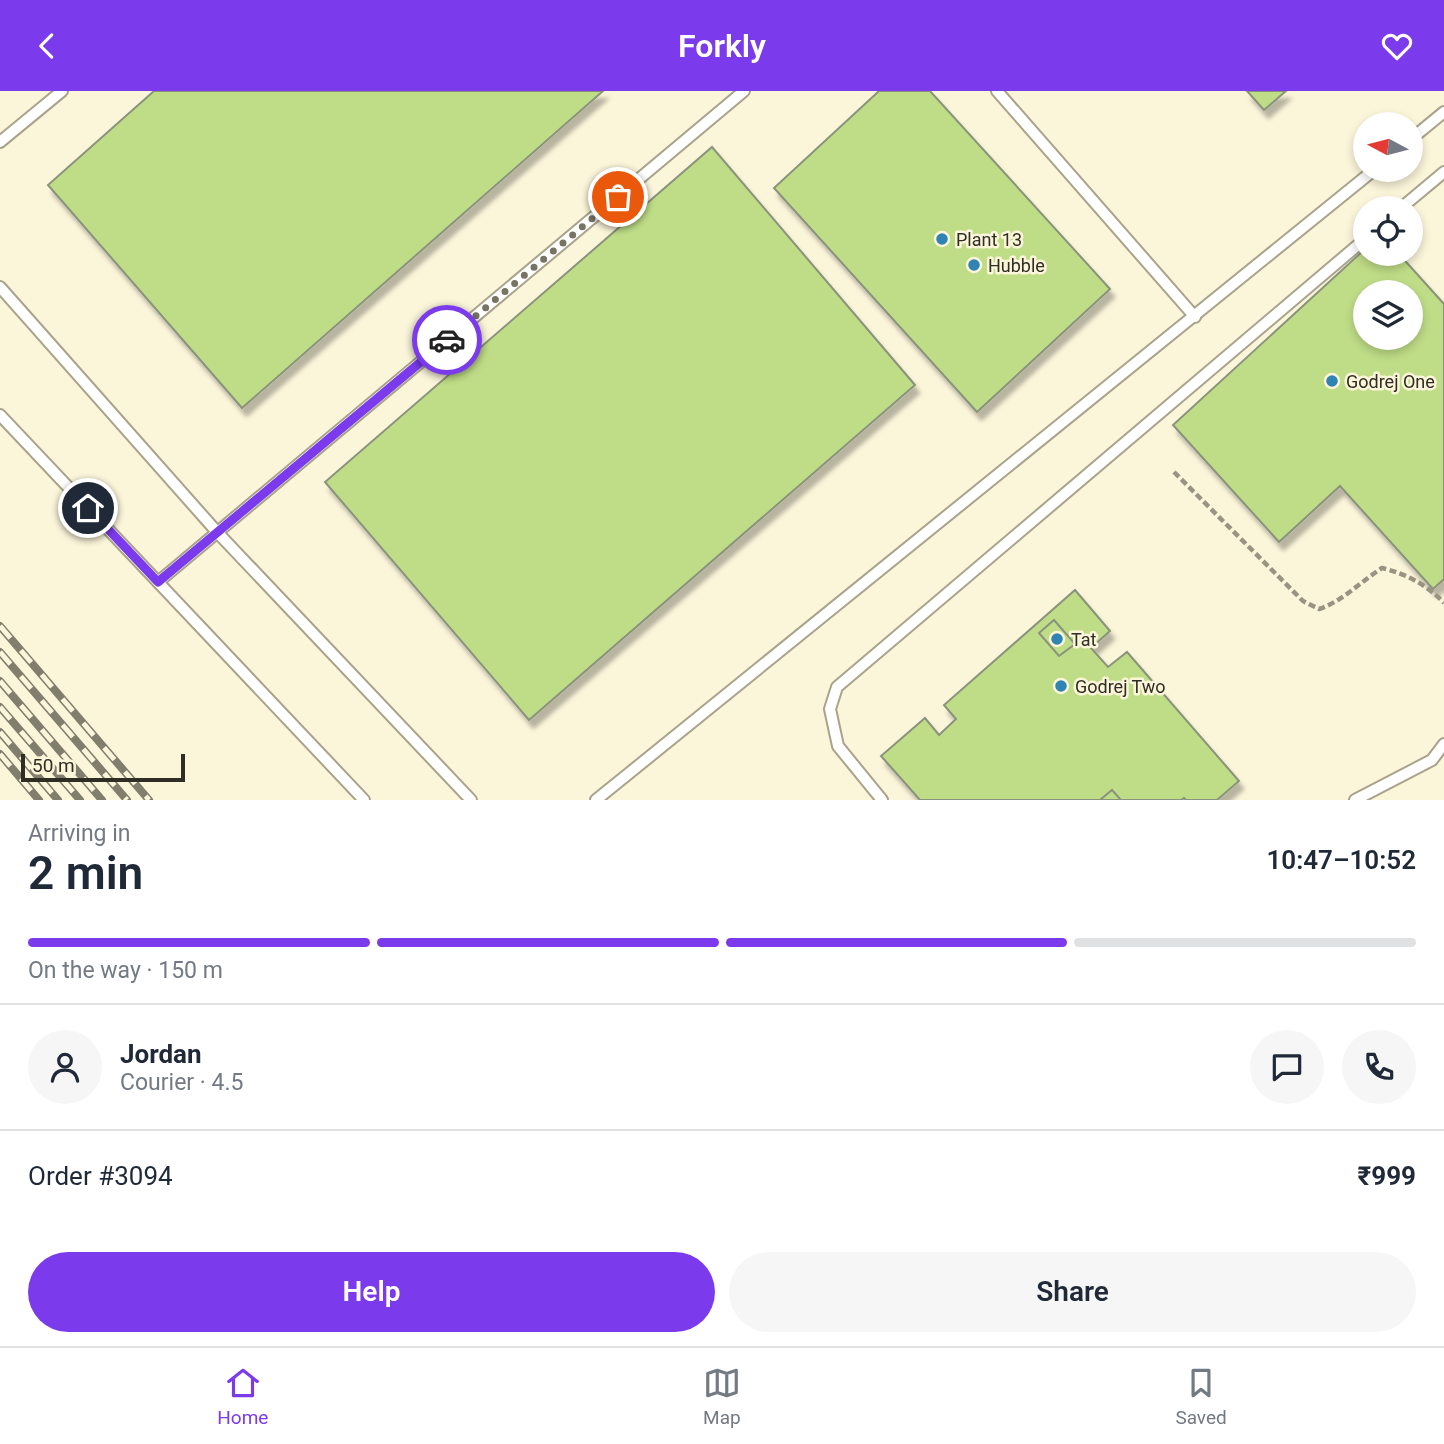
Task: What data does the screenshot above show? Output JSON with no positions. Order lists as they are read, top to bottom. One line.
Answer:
{"places":["Plant 13","Hubble","Godrej One","Tat","Godrej Two"],"scale_bar":"50 m","north":"left","page":{"header":"Forkly","scale":"50 m","heading":["2 min","Arriving in","10:47–10:52"],"panel":["Jordan","Courier · 4.5","Order #3094","₹999"],"bar":"On the way · 150 m","buttons":["Help","Share"],"tabs":["Home","Map","Saved"]}}
